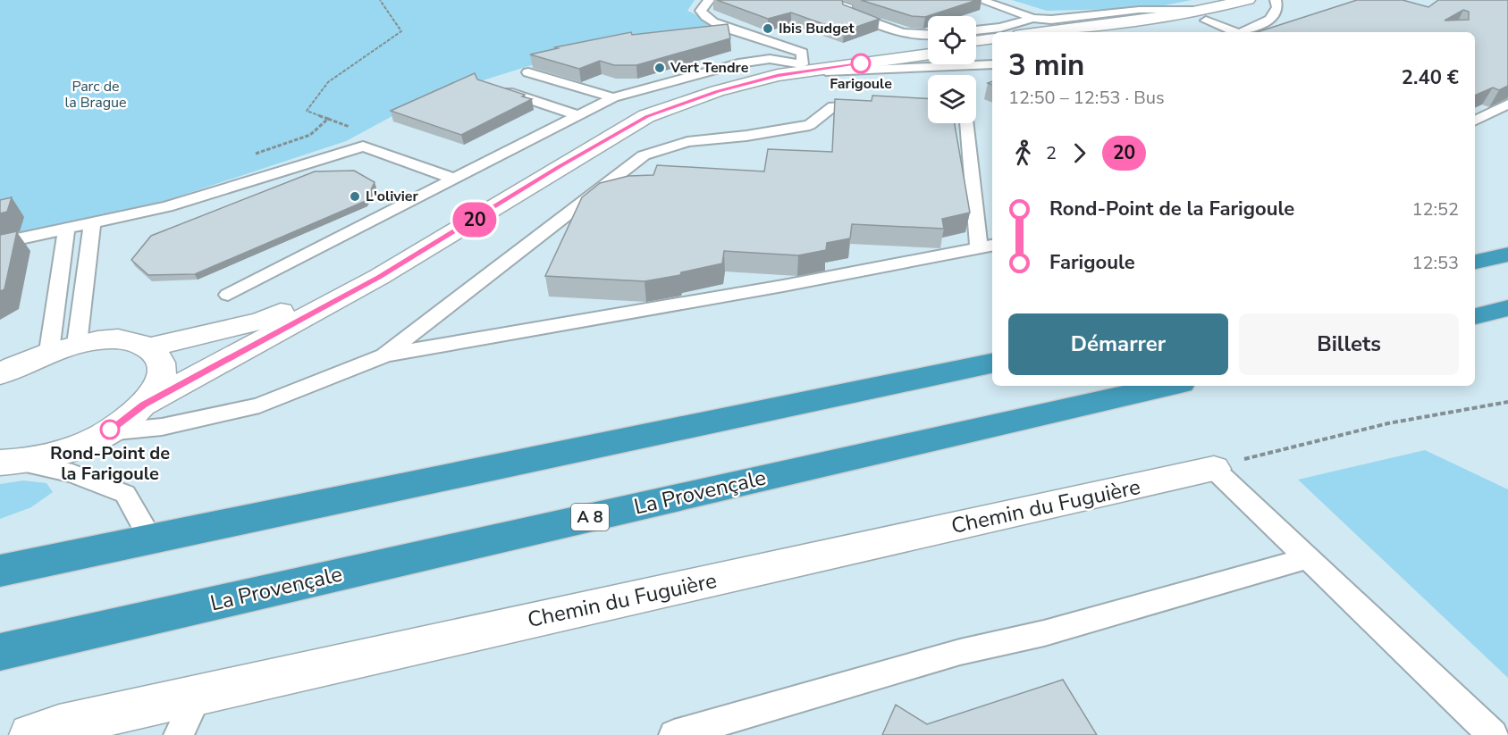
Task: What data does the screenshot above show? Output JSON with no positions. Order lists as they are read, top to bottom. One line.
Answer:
{"streets":{"highway":["La Provençale","A 8"],"main road":["Chemin du Fuguière"]},"parks":["Parc de la Brague"],"places":["Ibis Budget","Farigoule","Vert Tendre","L'olivier","Rond-Point de la Farigoule"],"lines":["bus line 20"],"page":{"on_map":"20","heading":["3 min","12:50 – 12:53 · Bus","2.40 €"],"legs":["2","20"],"list":[{"name":"Rond-Point de la Farigoule","value":"12:52"},{"name":"Farigoule","value":"12:53"}],"buttons":["Démarrer","Billets"]}}
